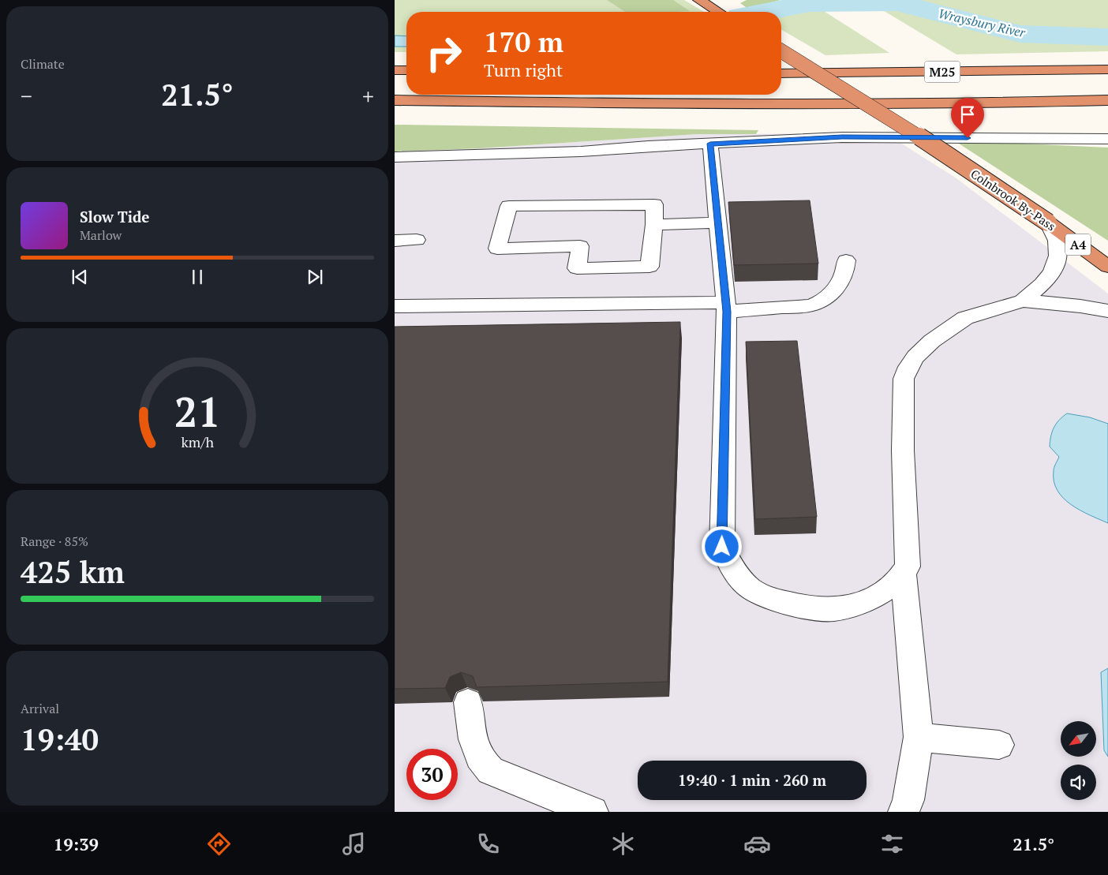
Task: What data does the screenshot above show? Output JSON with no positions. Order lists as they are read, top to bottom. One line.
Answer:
{"streets":{"highway":["M25","Colnbrook By-Pass","A4"]},"water":["Wraysbury River"],"north":"bottom left","page":{"tile":["Climate",["Range · 85%","425 km"],["Arrival","19:40"]],"turn":["170 m","Turn right"],"heat":["−","21.5°","+"],"song":["Slow Tide","Marlow"],"limit":"30","trip":"19:40 · 1 min · 260 m","tabs":["19:39","21.5°"],"gauge":["21","km/h"]}}
